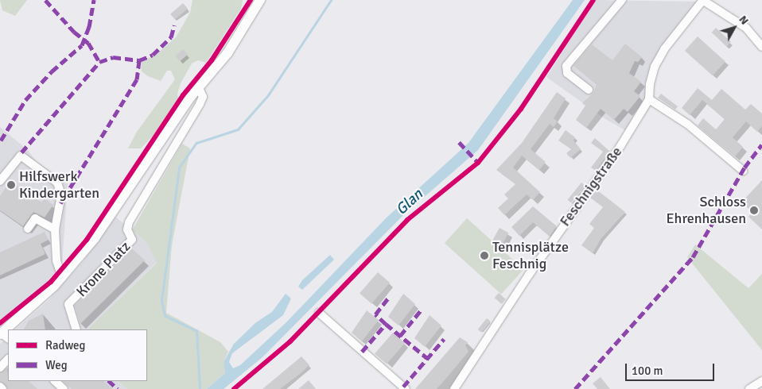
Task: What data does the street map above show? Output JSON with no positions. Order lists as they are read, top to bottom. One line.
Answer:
{"streets":{"street":["Feschnigstraße","Krone Platz"]},"water":["Glan"],"places":["Hilfswerk Kindergarten","Schloss Ehrenhausen","Tennisplätze Feschnig"],"legend":["Radweg","Weg"],"scale_bar":"100 m","north":"top right"}
